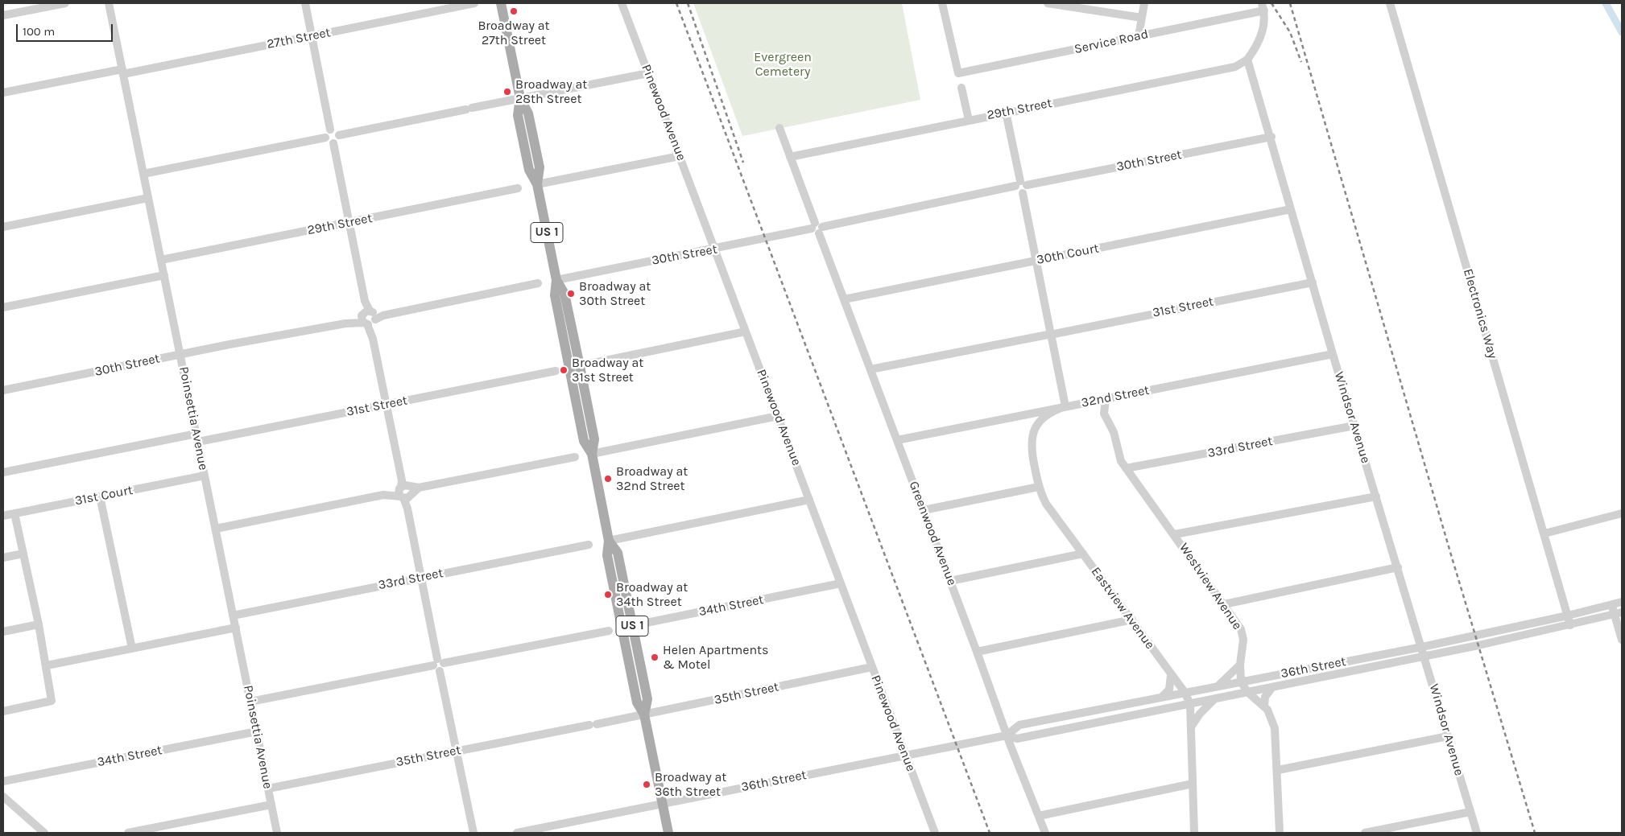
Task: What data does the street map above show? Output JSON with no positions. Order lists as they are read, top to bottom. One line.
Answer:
{"streets":{"main road":["US 1"],"street":["27th Street","Service Road","29th Street","Pinewood Avenue","30th Street","30th Court","31st Street","Electronics Way","32nd Street","Windsor Avenue","Poinsettia Avenue","33rd Street","31st Court","Greenwood Avenue","Westview Avenue","34th Street","Eastview Avenue","36th Street","35th Street"]},"crossings":[["27th Street","Poinsettia Avenue"],["29th Street","Windsor Avenue"],["29th Street","Poinsettia Avenue"],["29th Street","Greenwood Avenue"],["Pinewood Avenue","30th Street"],["Pinewood Avenue","34th Street"],["Pinewood Avenue","36th Street"],["Pinewood Avenue","35th Street"],["30th Street","US 1"],["30th Street","Windsor Avenue"],["30th Street","Poinsettia Avenue"],["30th Street","Greenwood Avenue"],["US 1","34th Street"],["US 1","36th Street"],["US 1","35th Street"],["30th Court","Windsor Avenue"],["30th Court","Greenwood Avenue"],["31st Street","Windsor Avenue"],["31st Street","Poinsettia Avenue"],["31st Street","Greenwood Avenue"],["Electronics Way","36th Street"],["32nd Street","Windsor Avenue"],["32nd Street","Greenwood Avenue"],["32nd Street","Westview Avenue"],["32nd Street","Eastview Avenue"],["Windsor Avenue","33rd Street"],["Windsor Avenue","36th Street"],["Poinsettia Avenue","33rd Street"],["Poinsettia Avenue","31st Court"],["Poinsettia Avenue","34th Street"],["Poinsettia Avenue","35th Street"],["33rd Street","Westview Avenue"],["Greenwood Avenue","36th Street"],["Westview Avenue","36th Street"],["Eastview Avenue","36th Street"]],"parks":["Evergreen Cemetery"],"places":["Broadway at 27th Street","Broadway at 28th Street","Broadway at 30th Street","Broadway at 31st Street","Broadway at 32nd Street","Broadway at 34th Street","Helen Apartments & Motel","Broadway at 36th Street"],"scale_bar":"100 m"}
